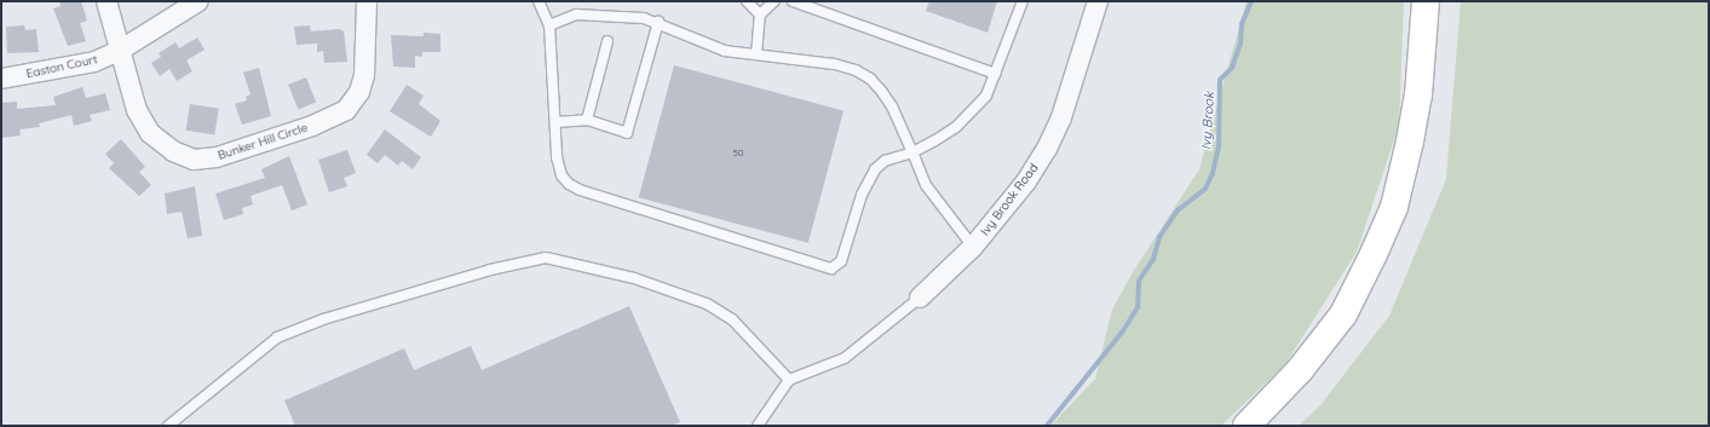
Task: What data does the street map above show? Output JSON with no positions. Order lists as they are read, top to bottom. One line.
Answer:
{"streets":{"street":["Easton Court","Bunker Hill Circle","Ivy Brook Road"]},"crossings":[["Easton Court","Bunker Hill Circle"]],"water":["Ivy Brook"],"house_numbers":["50"]}
